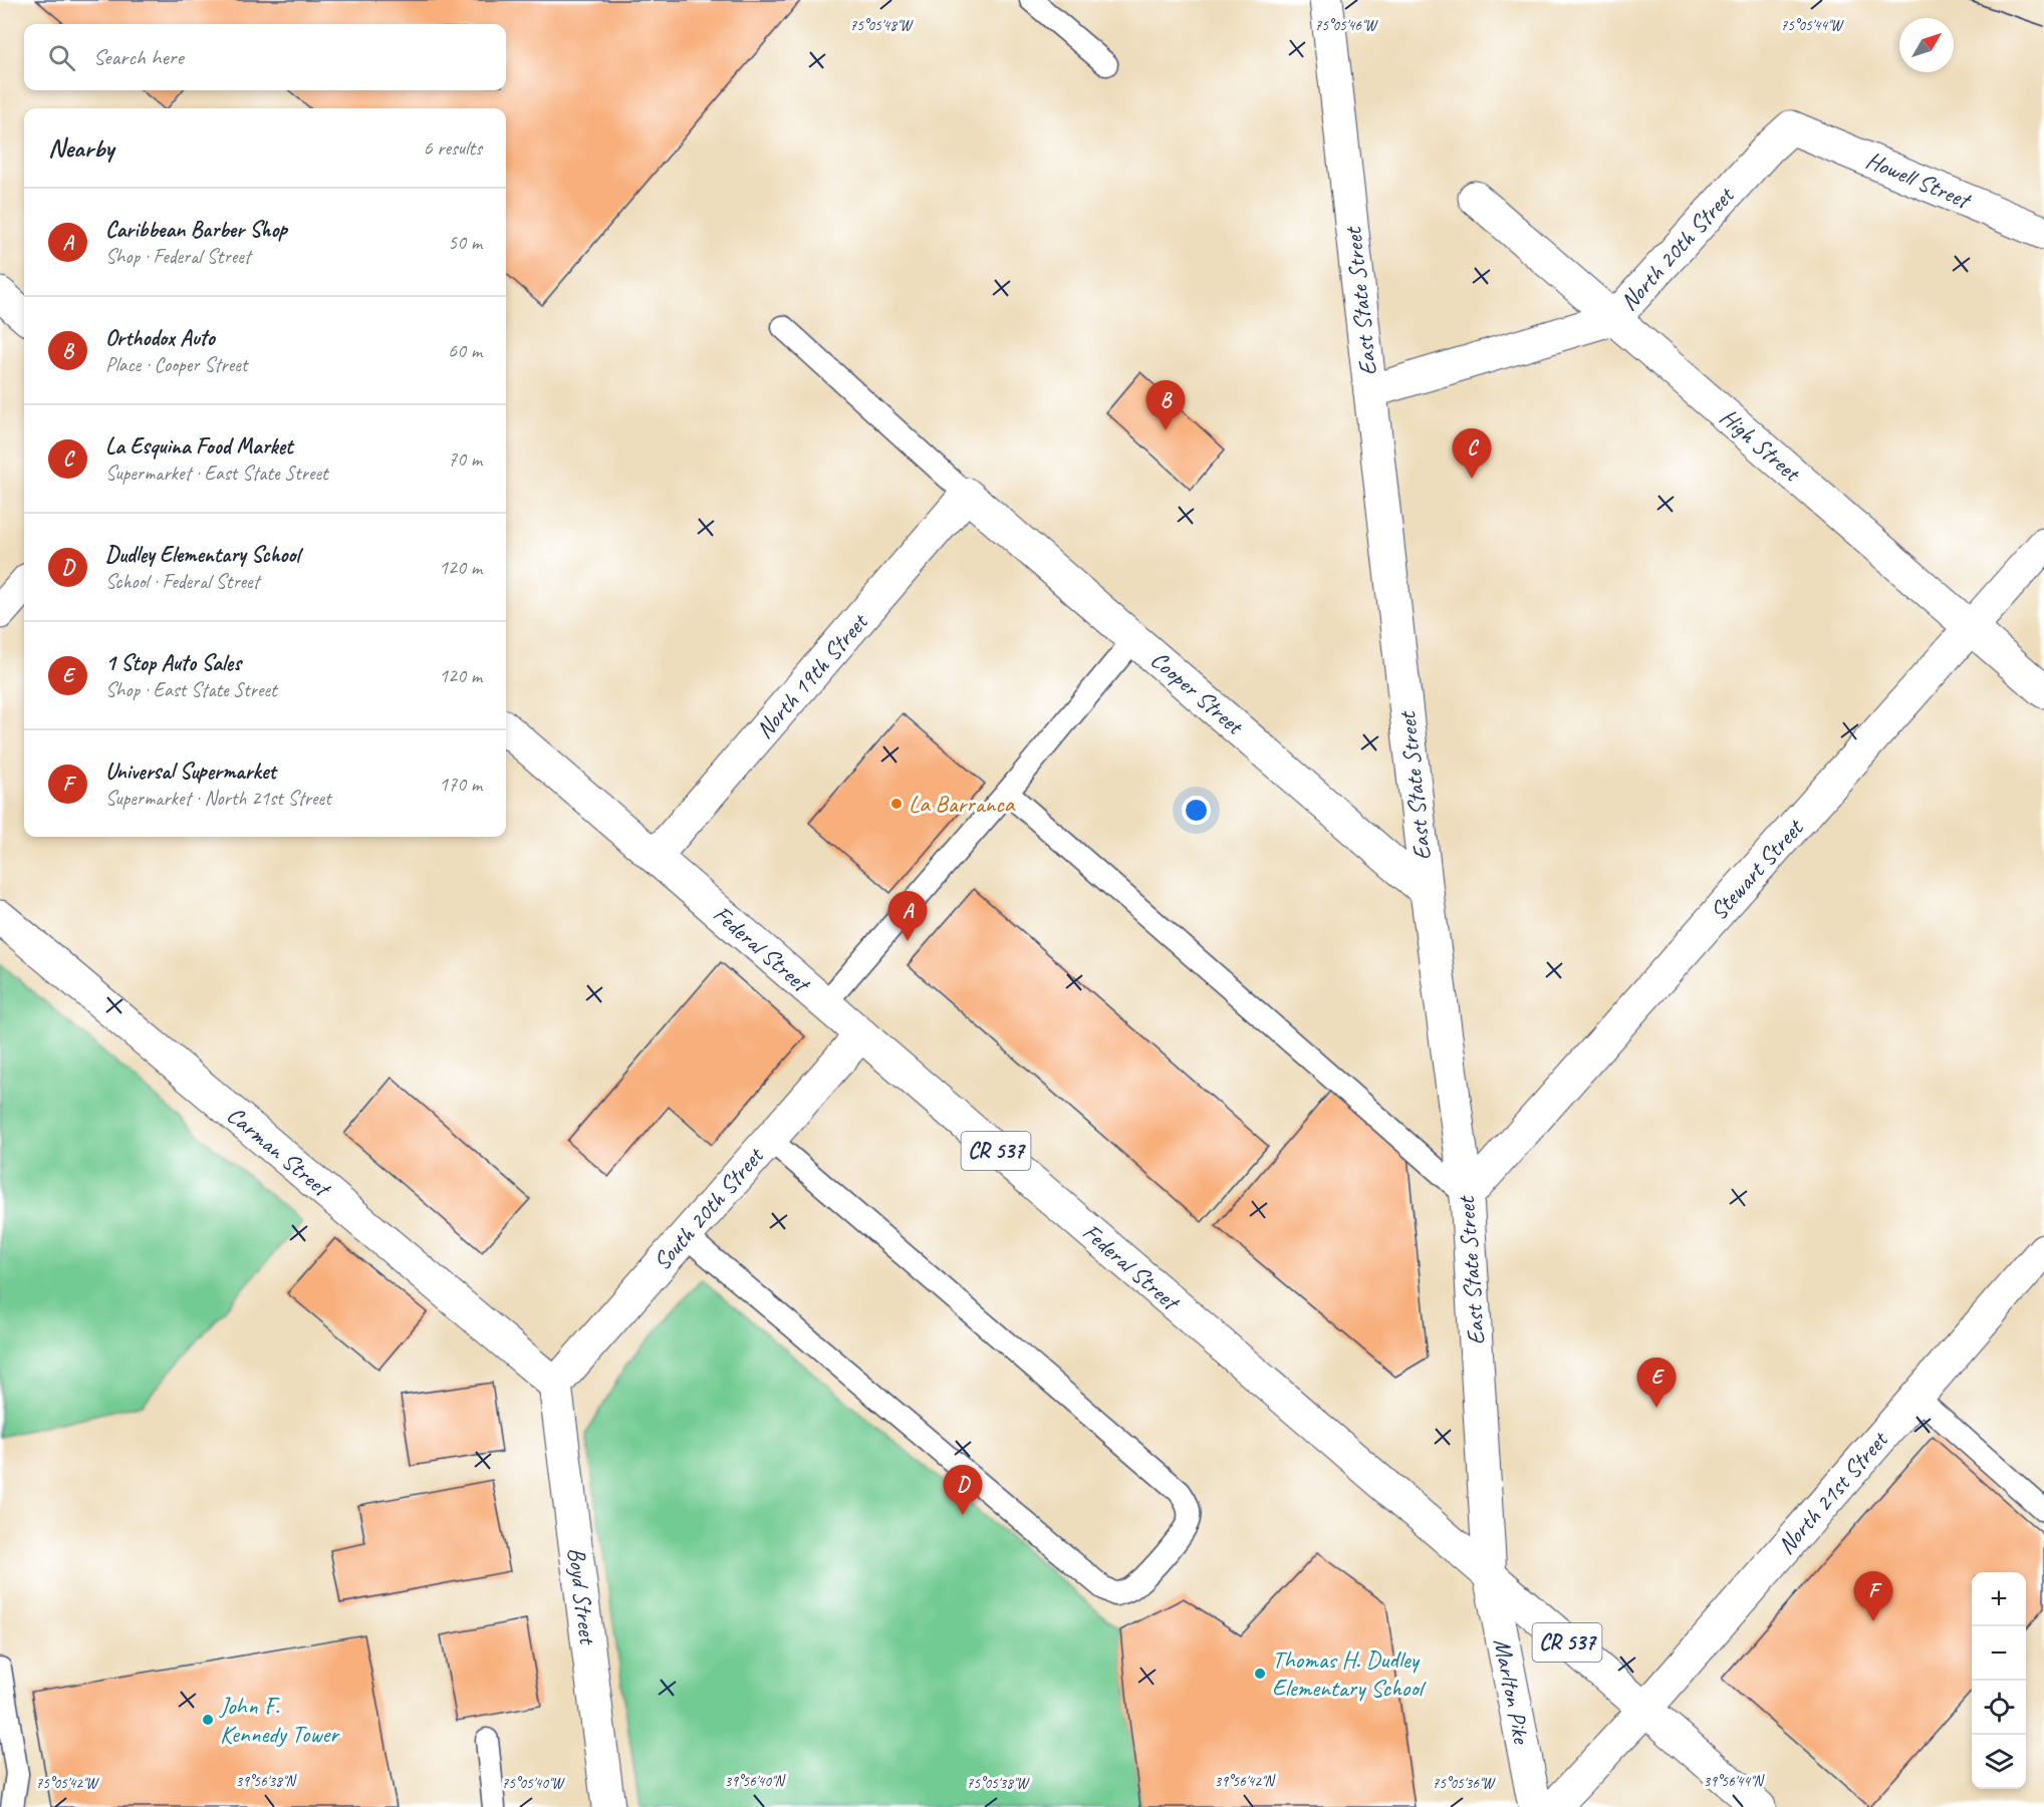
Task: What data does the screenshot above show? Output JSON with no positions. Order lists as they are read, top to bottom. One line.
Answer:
{"streets":{"street":["Howell Street","North 20th Street","East State Street","High Street","North 19th Street","Cooper Street","Stewart Street","Federal Street","Carman Street","CR 537","South 20th Street","North 21st Street","Boyd Street","Marlton Pike"]},"crossings":[["Howell Street","North 20th Street"],["North 20th Street","East State Street"],["North 20th Street","High Street"],["East State Street","Cooper Street"],["East State Street","Stewart Street"],["East State Street","Federal Street"],["East State Street","Marlton Pike"],["High Street","Stewart Street"],["North 19th Street","Cooper Street"],["North 19th Street","Federal Street"],["Federal Street","South 20th Street"],["Federal Street","North 21st Street"],["Federal Street","Marlton Pike"],["Carman Street","South 20th Street"],["Carman Street","Boyd Street"],["South 20th Street","Boyd Street"]],"places":["La Barranca","Thomas H. Dudley Elementary School","John F. Kennedy Tower"],"north":"top right","page":{"search":"Search here","heading":["Nearby","6 results"],"list":[{"mark":"A","name":"Caribbean Barber Shop","note":"Shop · Federal Street","value":"50 m"},{"mark":"B","name":"Orthodox Auto","note":"Place · Cooper Street","value":"60 m"},{"mark":"C","name":"La Esquina Food Market","note":"Supermarket · East State Street","value":"70 m"},{"mark":"D","name":"Dudley Elementary School","note":"School · Federal Street","value":"120 m"},{"mark":"E","name":"1 Stop Auto Sales","note":"Shop · East State Street","value":"120 m"},{"mark":"F","name":"Universal Supermarket","note":"Supermarket · North 21st Street","value":"170 m"}],"pins":["B","C","A","E","D","F"],"map_buttons":["+","−"]},"coordinates":["75°05'46\"W","75°05'48\"W","75°05'44\"W","39°56'38\"N","39°56'40\"N","39°56'42\"N","39°56'44\"N","75°05'42\"W","75°05'40\"W","75°05'38\"W","75°05'36\"W"]}
